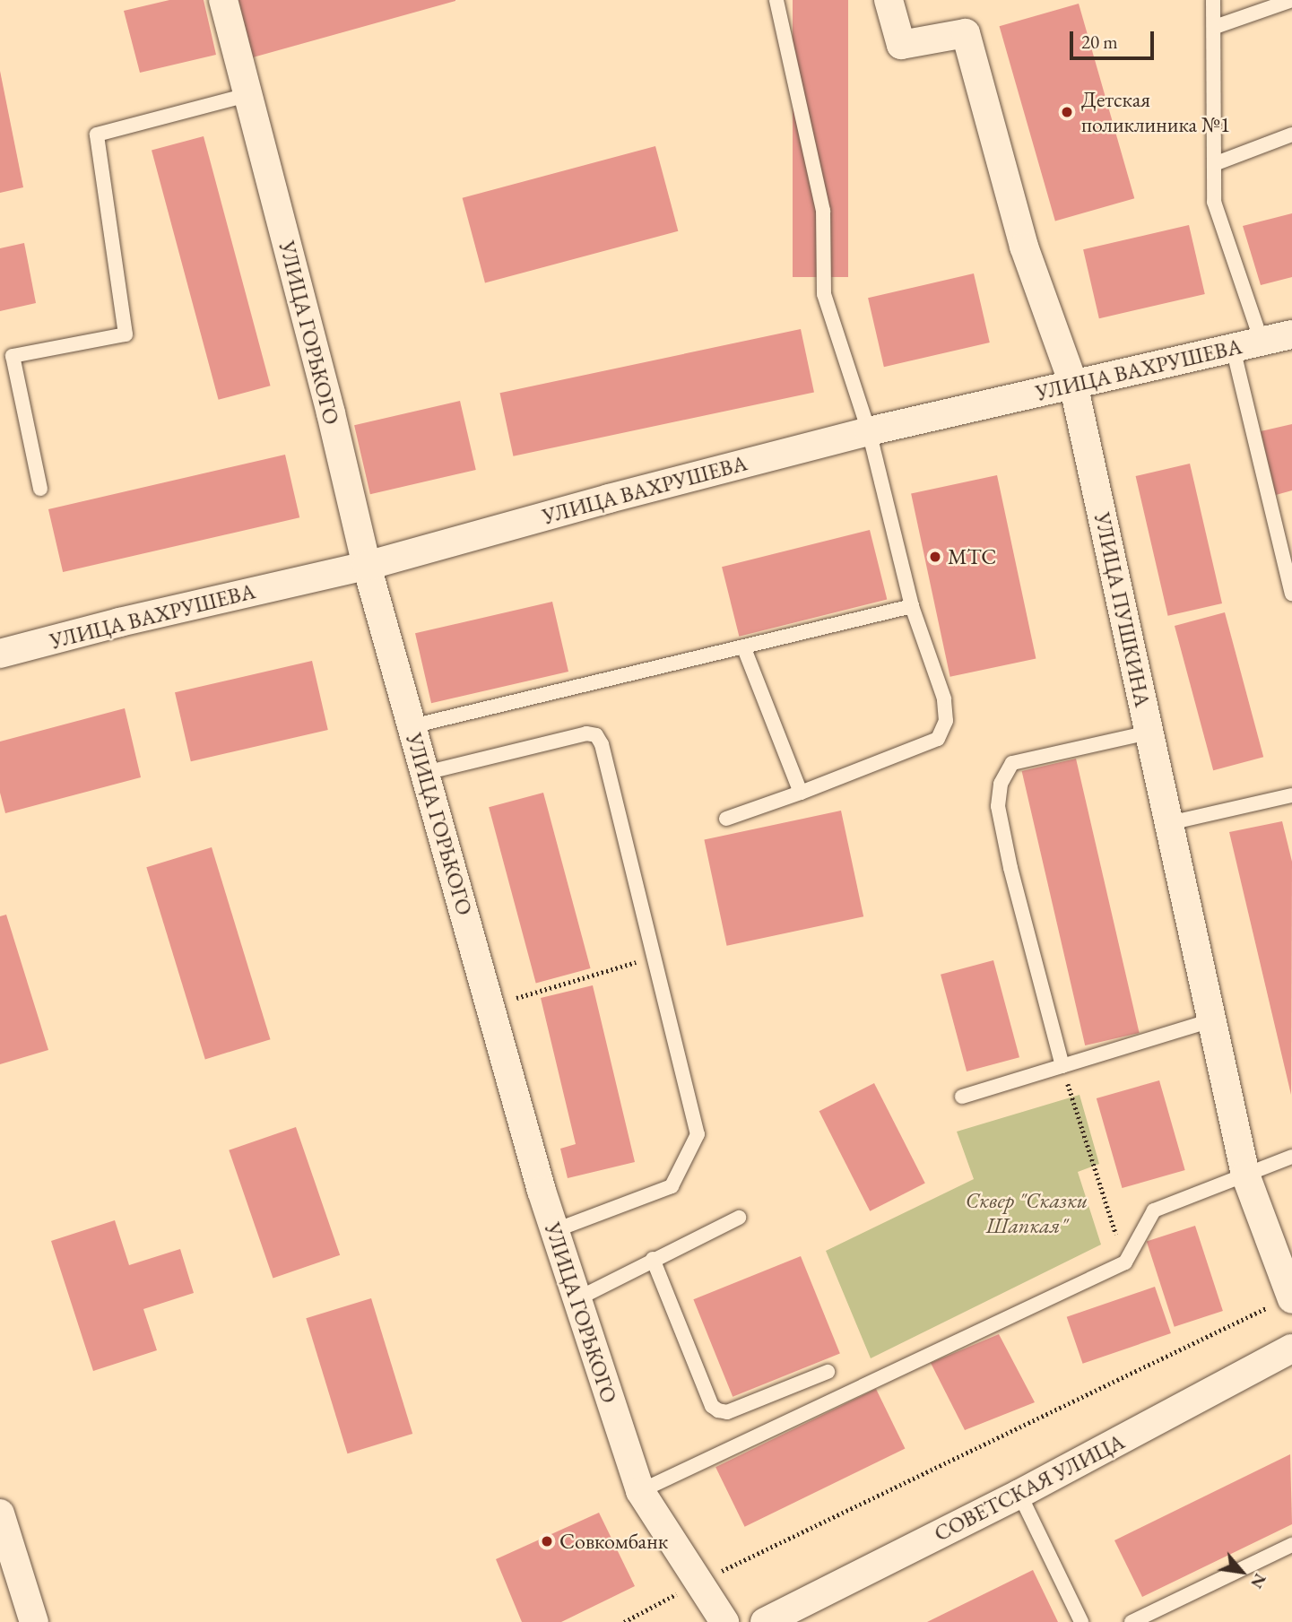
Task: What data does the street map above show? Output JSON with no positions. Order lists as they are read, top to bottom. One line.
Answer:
{"streets":{"street":["УЛИЦА ГОРЬКОГО","УЛИЦА ВАХРУШЕВА","УЛИЦА ПУШКИНА","СОВЕТСКАЯ УЛИЦА"]},"crossings":[["УЛИЦА ГОРЬКОГО","УЛИЦА ВАХРУШЕВА"],["УЛИЦА ВАХРУШЕВА","УЛИЦА ПУШКИНА"]],"parks":["Сквер \"Сказки Шапкая\""],"places":["Детская поликлиника №1","МТС","Совкомбанк"],"scale_bar":"20 m","north":"bottom right"}
